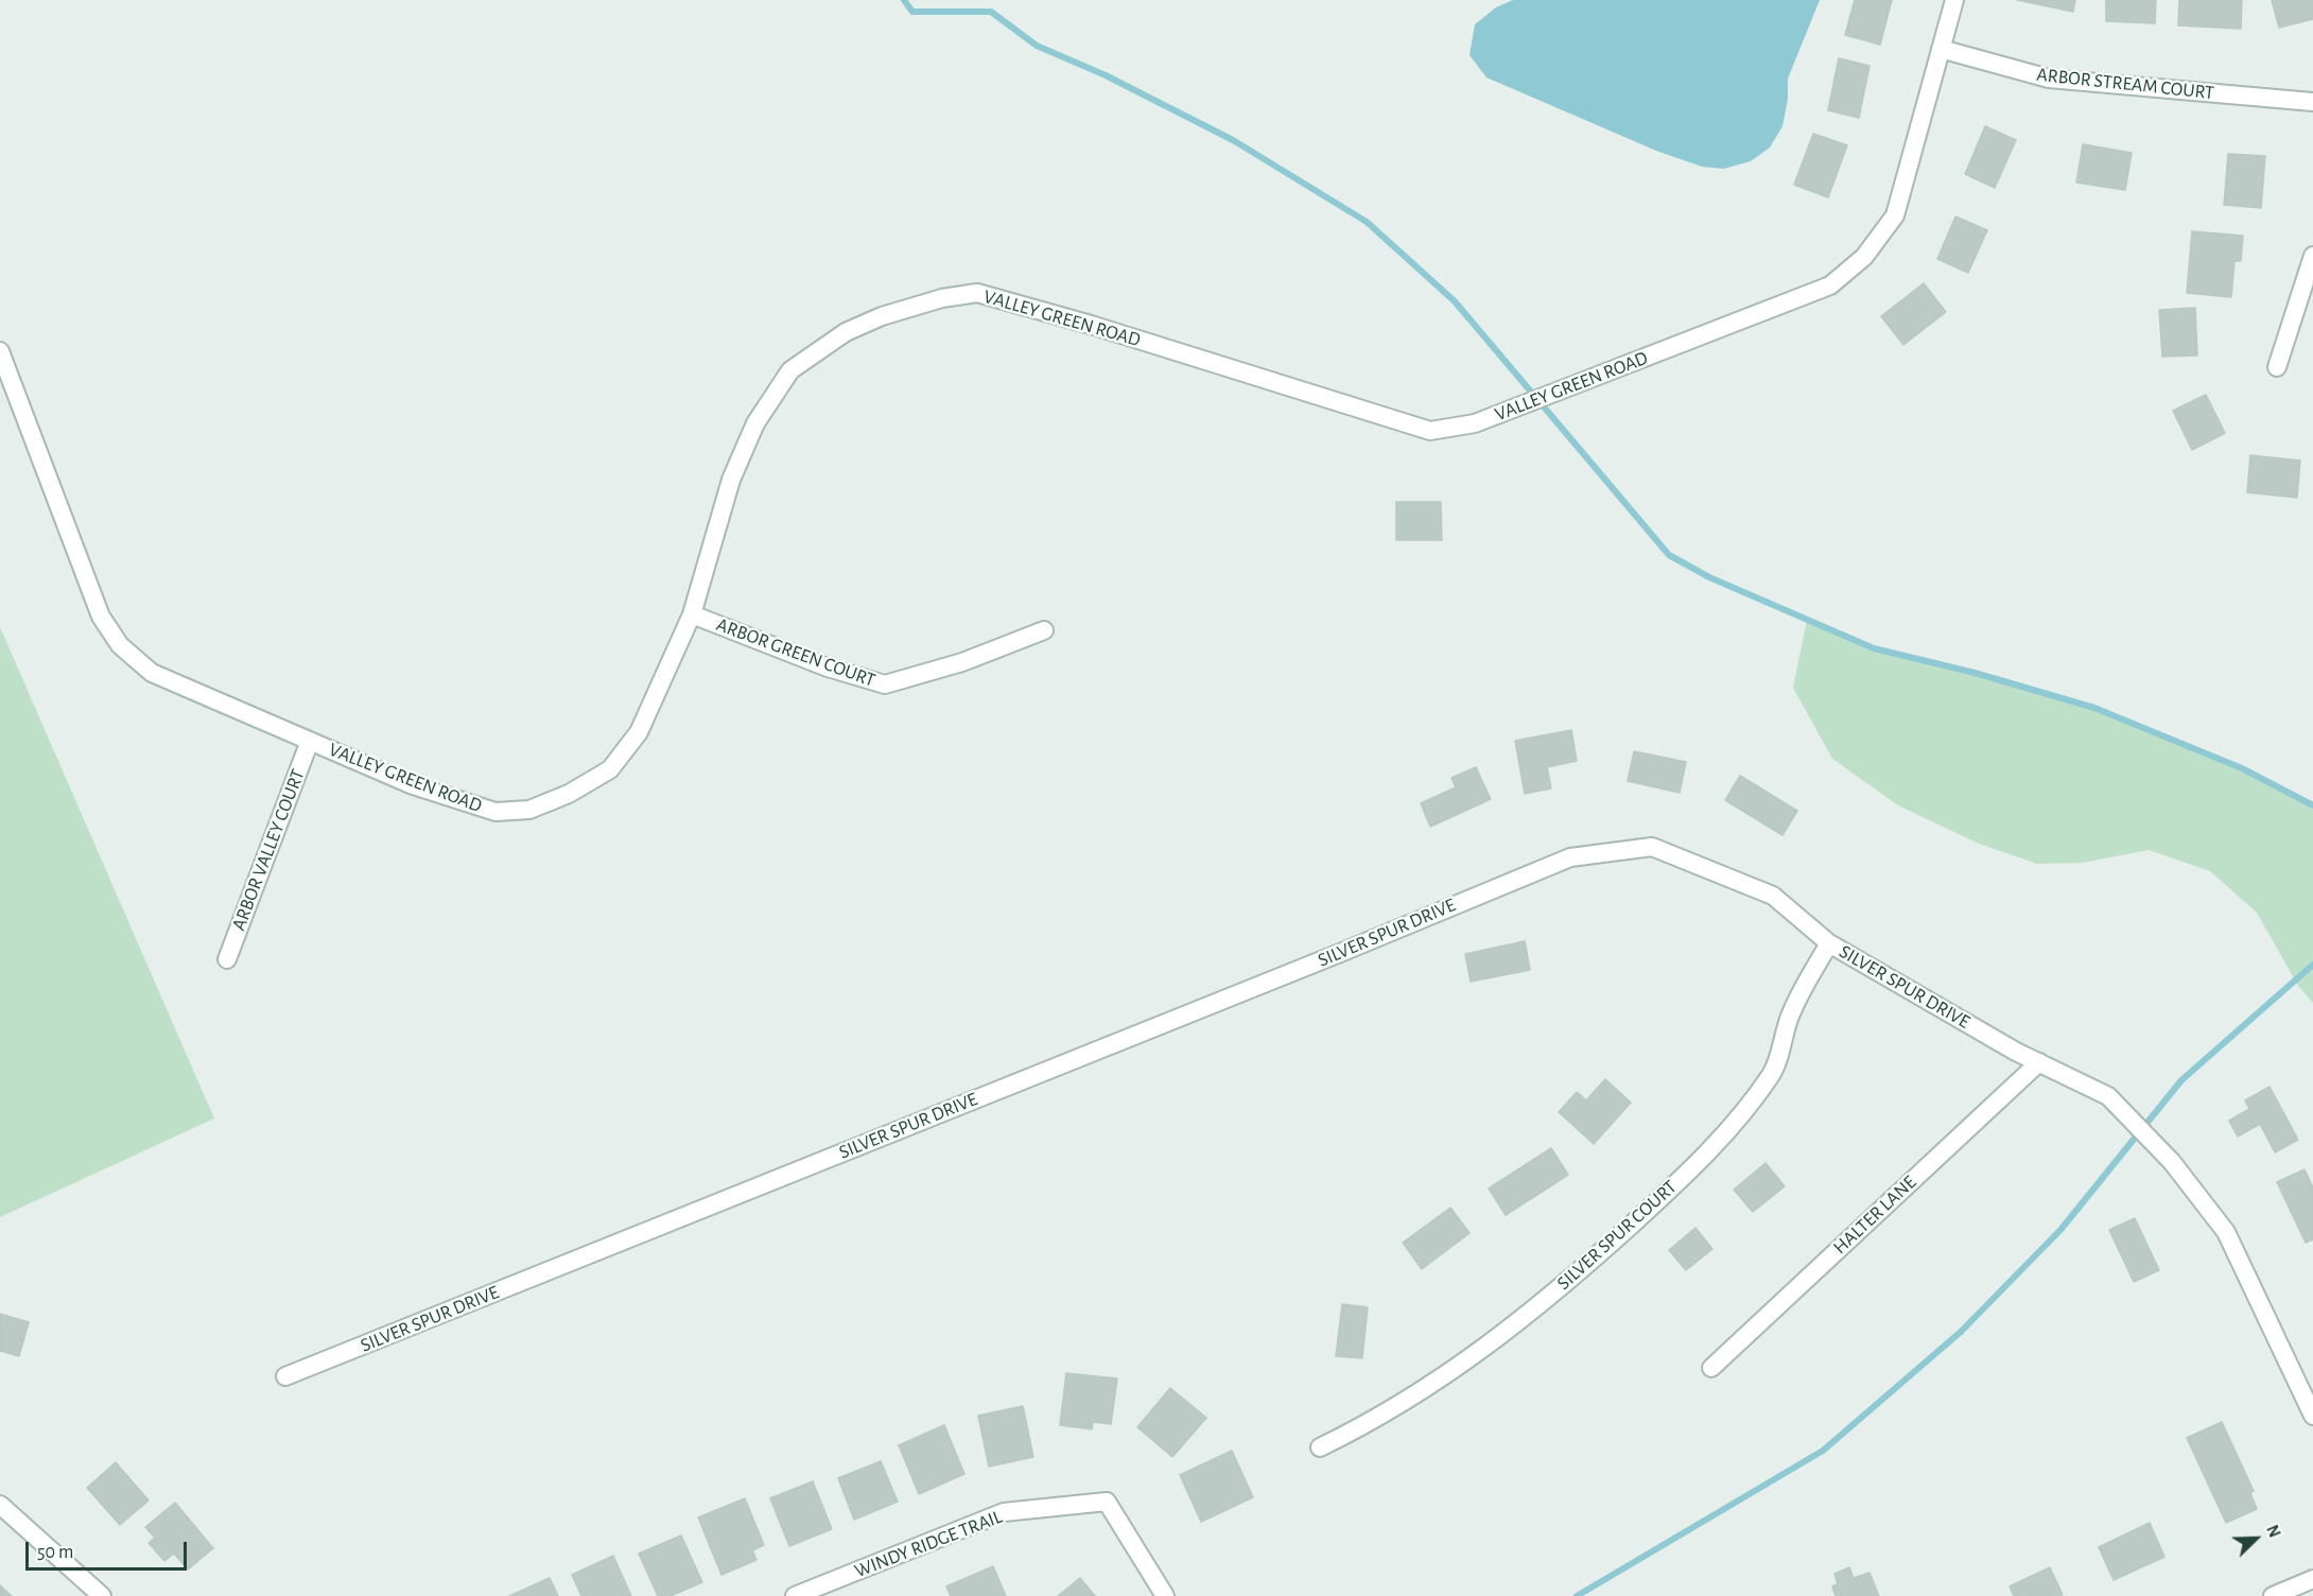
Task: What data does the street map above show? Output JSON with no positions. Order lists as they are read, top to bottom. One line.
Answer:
{"streets":{"street":["ARBOR STREAM COURT","VALLEY GREEN ROAD","ARBOR GREEN COURT","ARBOR VALLEY COURT","SILVER SPUR DRIVE","HALTER LANE","SILVER SPUR COURT","WINDY RIDGE TRAIL"]},"crossings":[["ARBOR STREAM COURT","VALLEY GREEN ROAD"],["VALLEY GREEN ROAD","ARBOR GREEN COURT"],["VALLEY GREEN ROAD","ARBOR VALLEY COURT"],["SILVER SPUR DRIVE","HALTER LANE"],["SILVER SPUR DRIVE","SILVER SPUR COURT"]],"scale_bar":"50 m","north":"top right"}
